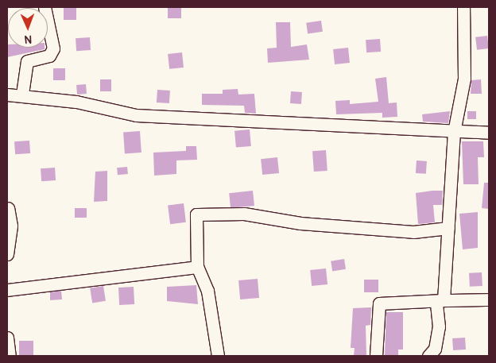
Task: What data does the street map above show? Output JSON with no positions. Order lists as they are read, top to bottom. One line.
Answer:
{"north":"bottom"}
